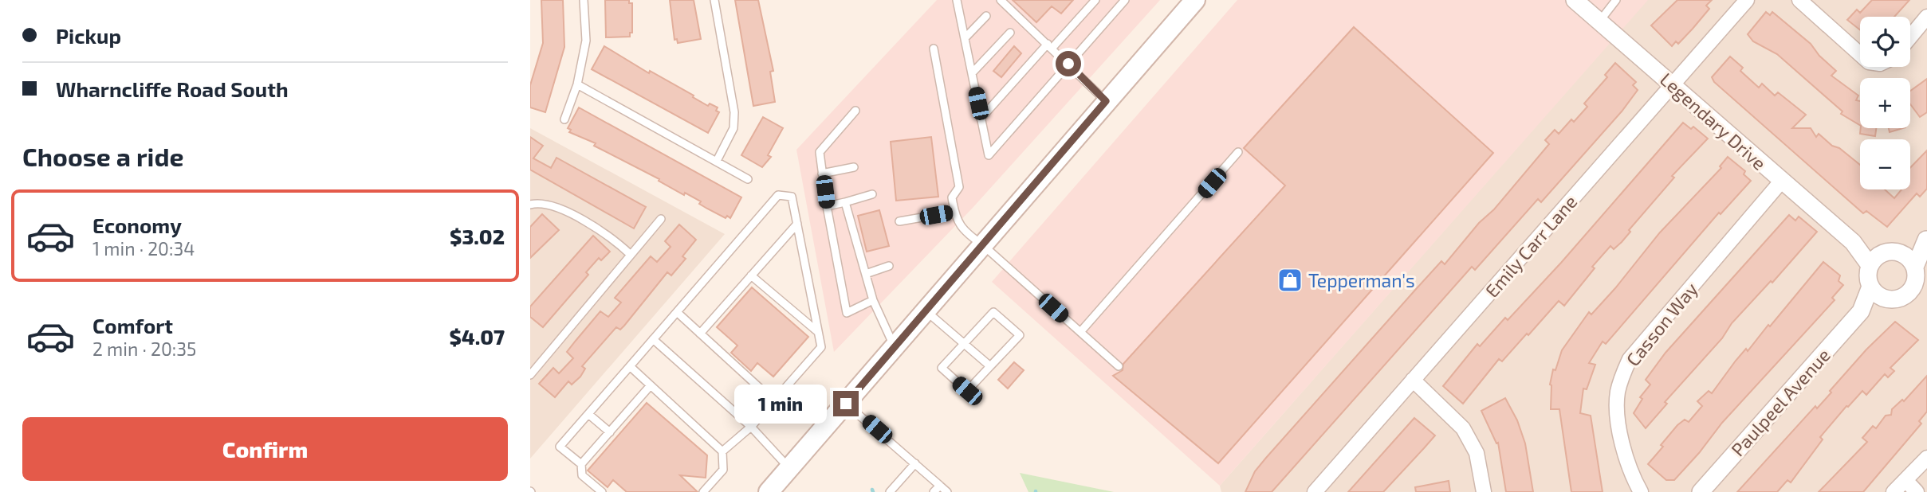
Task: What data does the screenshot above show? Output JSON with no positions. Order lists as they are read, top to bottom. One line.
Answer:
{"streets":{"street":["Legendary Drive","Emily Carr Lane","Casson Way","Paulpeel Avenue"]},"crossings":[["Legendary Drive","Emily Carr Lane"],["Legendary Drive","Casson Way"],["Legendary Drive","Paulpeel Avenue"]],"places":{"shop":["Tepperman's"]},"page":{"banner":["Pickup","Wharncliffe Road South"],"map_buttons":["+","−"],"heading":"Choose a ride","list":[{"name":"Economy","note":"1 min · 20:34","value":"$3.02"},{"name":"Comfort","note":"2 min · 20:35","value":"$4.07"}],"bubble":"1 min","buttons":"Confirm"}}
